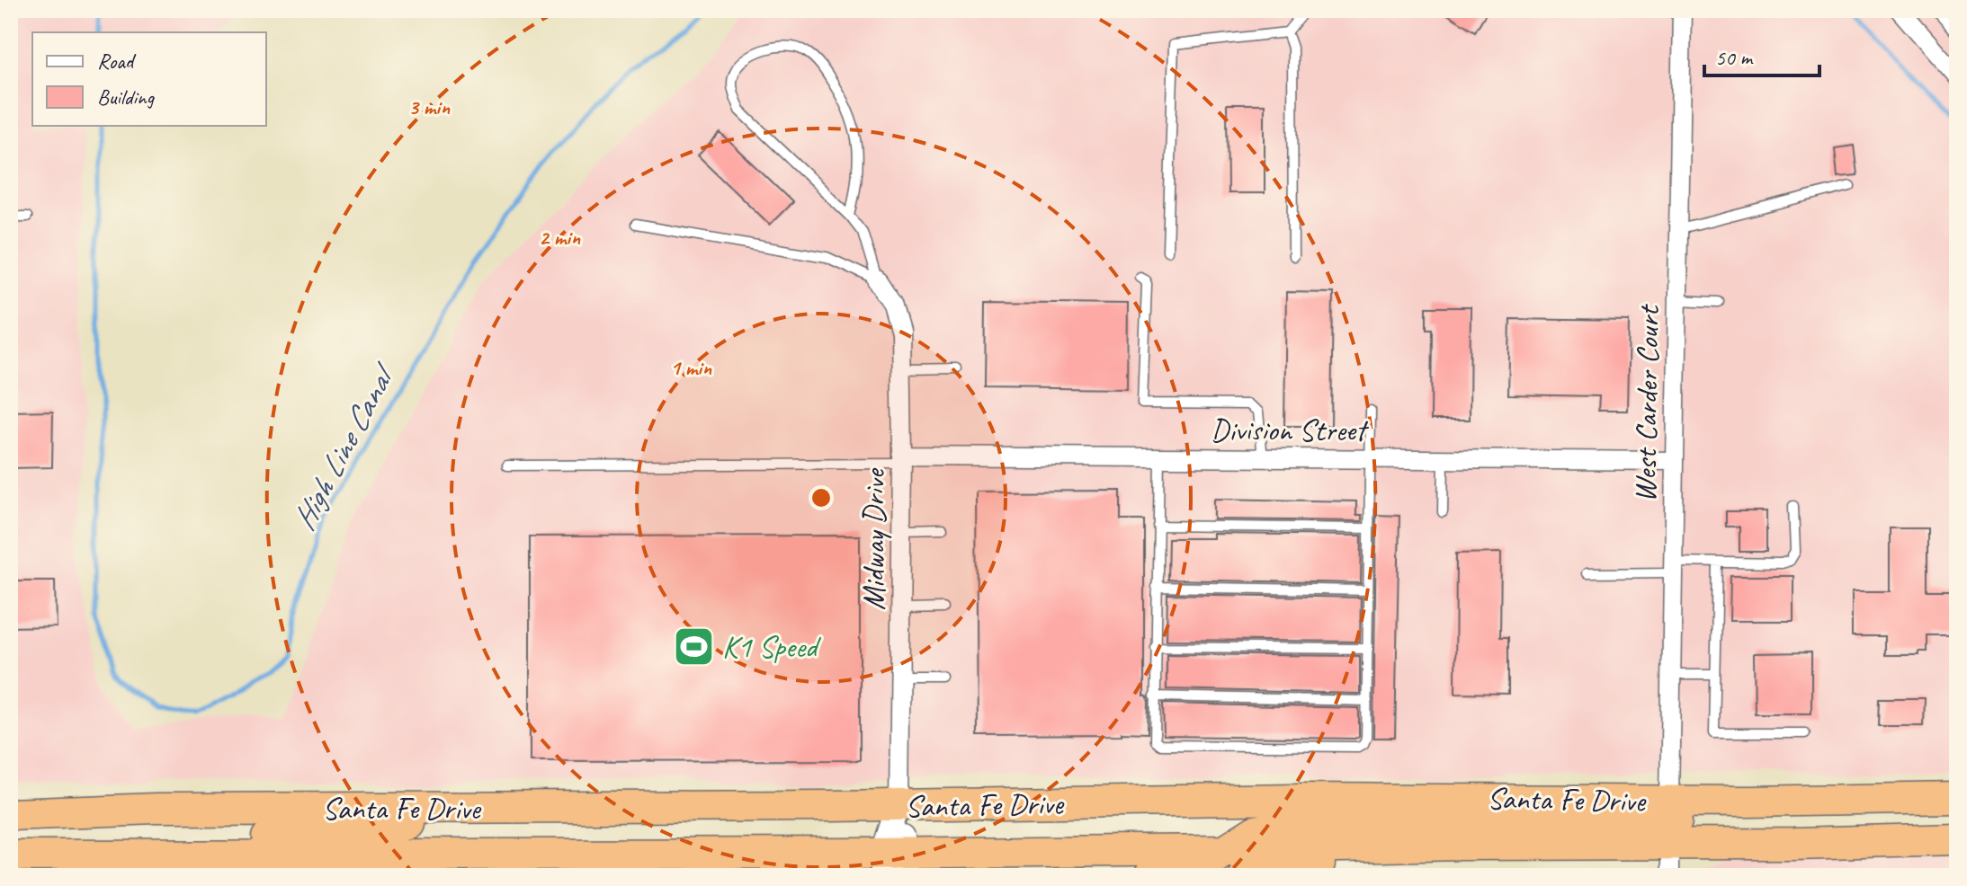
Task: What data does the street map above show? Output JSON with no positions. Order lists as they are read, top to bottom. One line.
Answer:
{"streets":{"highway":["Santa Fe Drive"],"street":["West Carder Court","Division Street","Midway Drive"]},"crossings":[["West Carder Court","Division Street"],["West Carder Court","Santa Fe Drive"],["Division Street","Midway Drive"],["Midway Drive","Santa Fe Drive"]],"water":["High Line Canal"],"places":{"sports":["K1 Speed"]},"legend":["Road","Building"],"scale_bar":"50 m","rings":["3 min","2 min","1 min"]}
